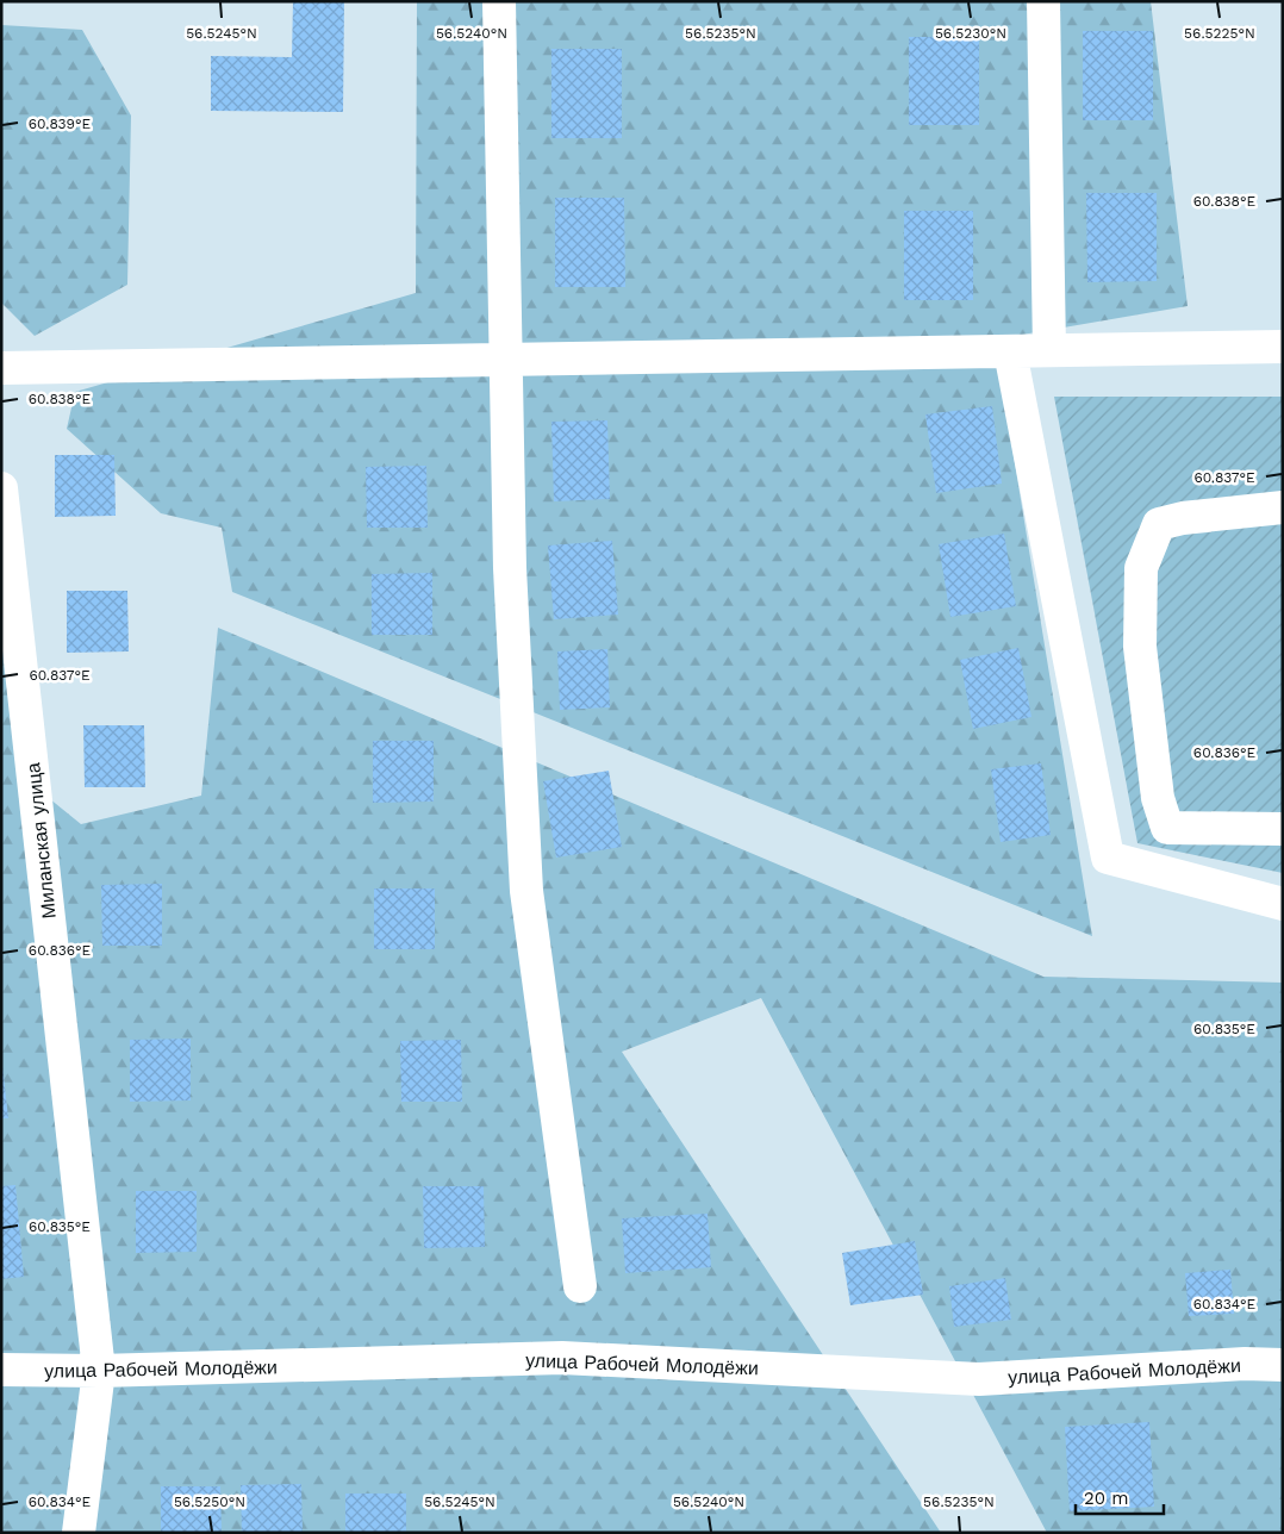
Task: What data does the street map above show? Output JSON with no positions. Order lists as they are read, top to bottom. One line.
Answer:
{"streets":{"street":["Миланская улица","улица Рабочей Молодёжи"]},"crossings":[["Миланская улица","улица Рабочей Молодёжи"]],"scale_bar":"20 m","coordinates":["56.5225°N","56.5245°N","56.5240°N","56.5235°N","56.5230°N","60.839°E","60.838°E","60.837°E","60.836°E","60.835°E","60.834°E","56.5250°N"]}
